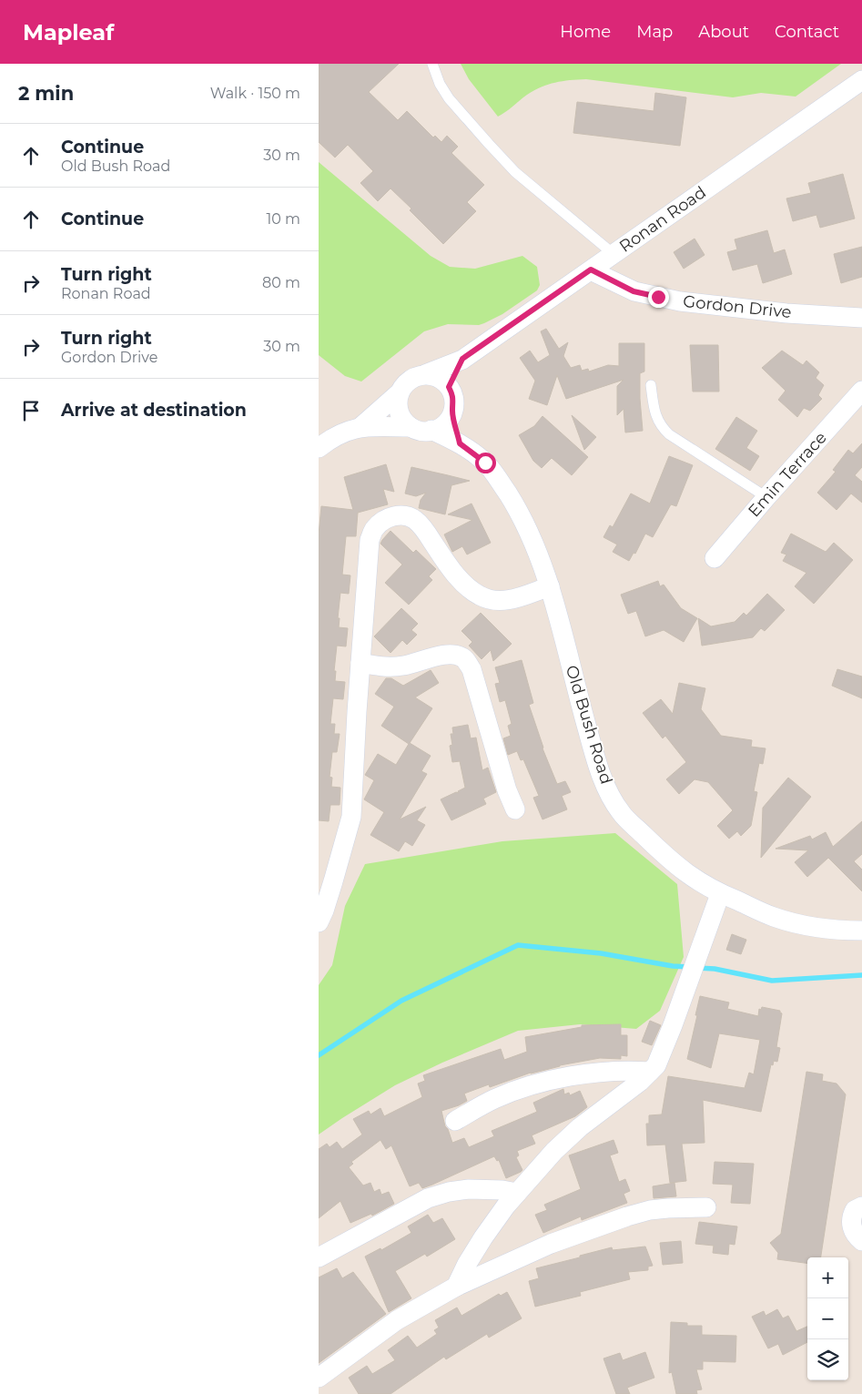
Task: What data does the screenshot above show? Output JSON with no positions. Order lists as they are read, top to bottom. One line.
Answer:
{"streets":{"street":["Ronan Road","Gordon Drive","Emin Terrace","Old Bush Road"]},"crossings":[["Ronan Road","Gordon Drive"],["Ronan Road","Old Bush Road"]],"page":{"header":"Mapleaf","nav":["Home","Map","About","Contact"],"heading":["2 min","Walk · 150 m"],"list":[["Continue","Old Bush Road","30 m"],["Continue","10 m"],["Turn right","Ronan Road","80 m"],["Turn right","Gordon Drive","30 m"],"Arrive at destination"],"map_buttons":["+","−"]}}
